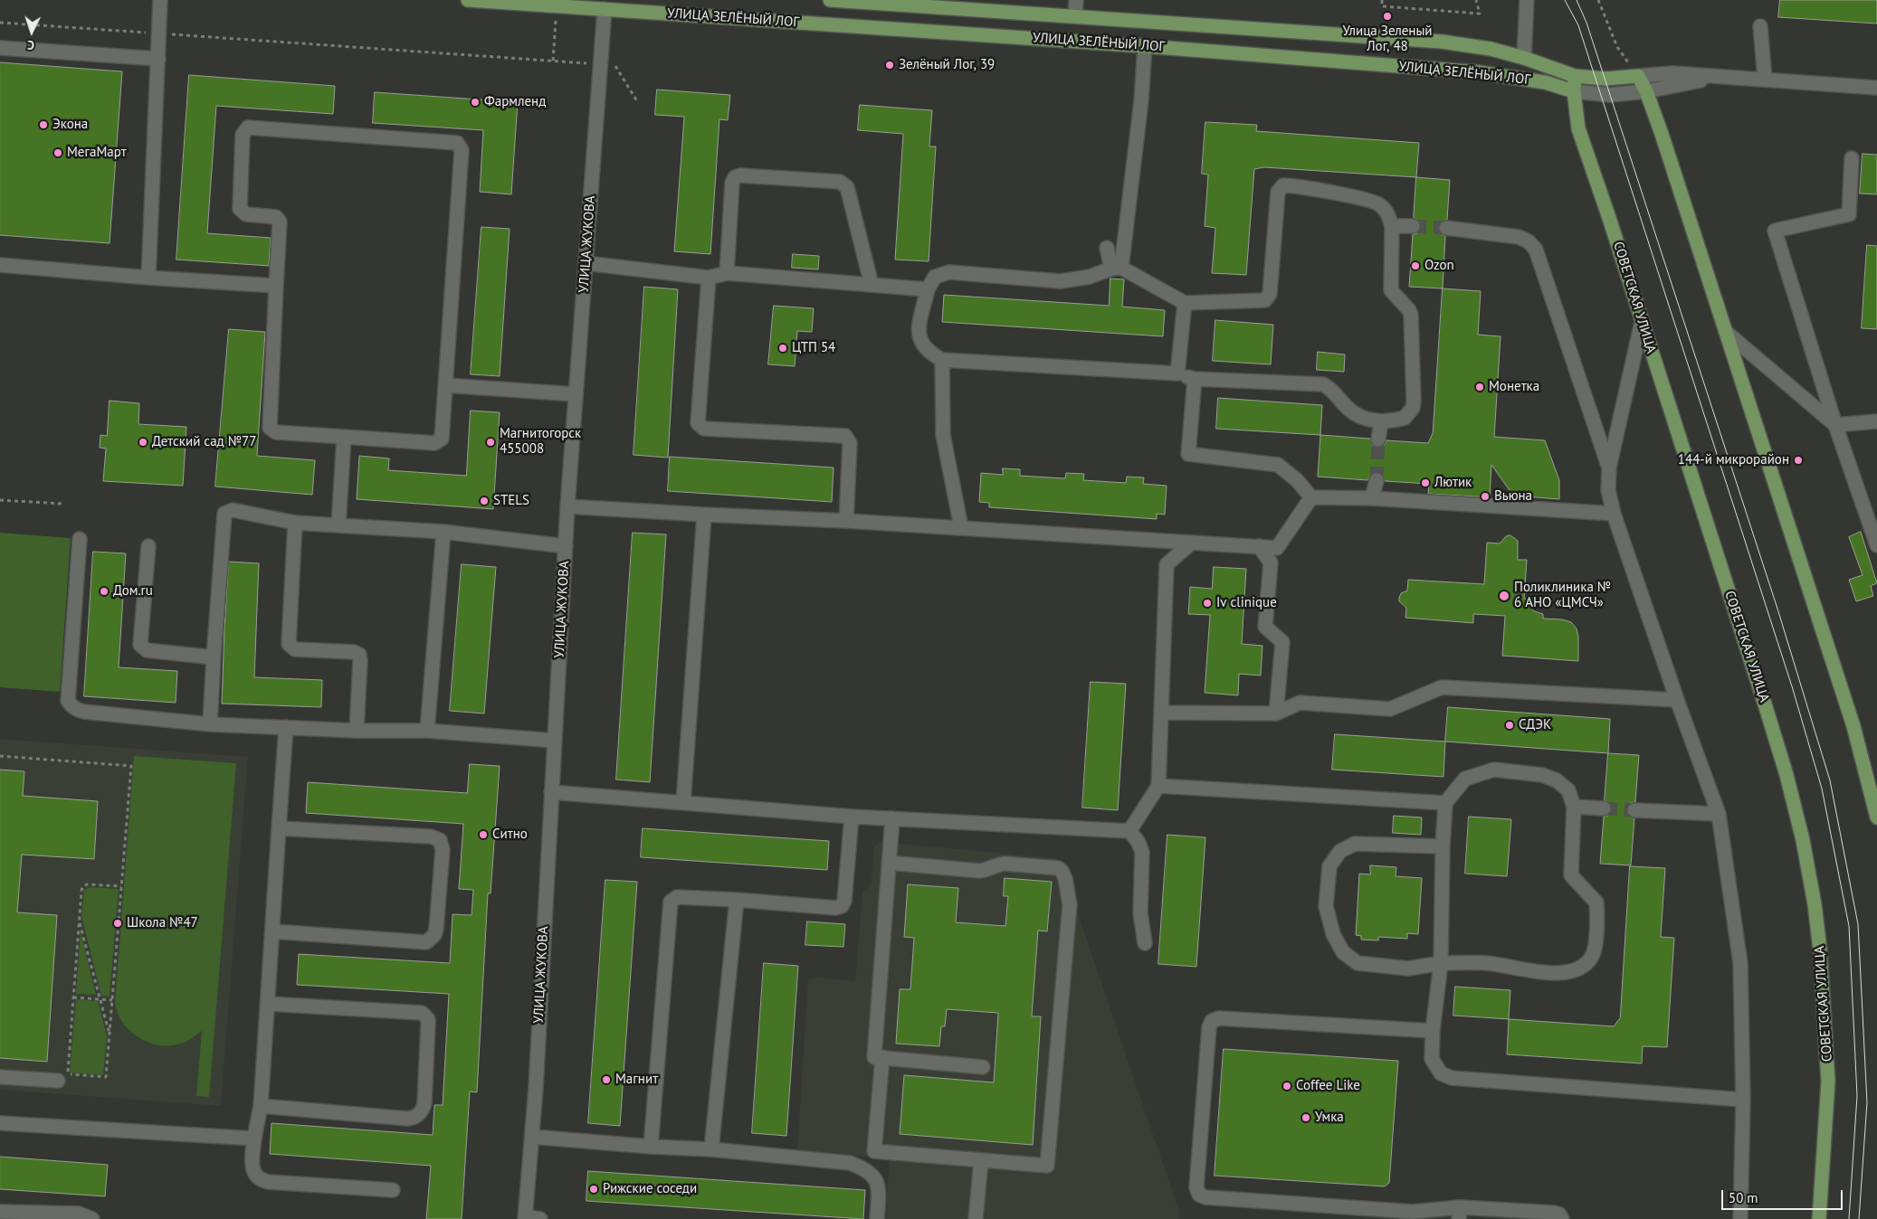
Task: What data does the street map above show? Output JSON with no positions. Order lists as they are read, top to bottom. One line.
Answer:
{"streets":{"main road":["УЛИЦА ЗЕЛЁНЫЙ ЛОГ","СОВЕТСКАЯ УЛИЦА"],"street":["УЛИЦА ЖУКОВА"]},"crossings":[["УЛИЦА ЗЕЛЁНЫЙ ЛОГ","УЛИЦА ЖУКОВА"],["УЛИЦА ЗЕЛЁНЫЙ ЛОГ","СОВЕТСКАЯ УЛИЦА"]],"places":["Улица Зеленый Лог, 48","Зелёный Лог, 39","Фармленд","Экона","МегаМарт","Ozon","ЦТП 54","Монетка","Детский сад №77","Магнитогорск 455008","144-й микрорайон","Лютик","Вьюна","STELS","Дом.ru","Поликлиника № 6 АНО «ЦМСЧ»","Iv clinique","СДЭК","Ситно","Школа №47","Магнит","Coffee Like","Умка","Рижские соседи"],"scale_bar":"50 m","north":"bottom"}
